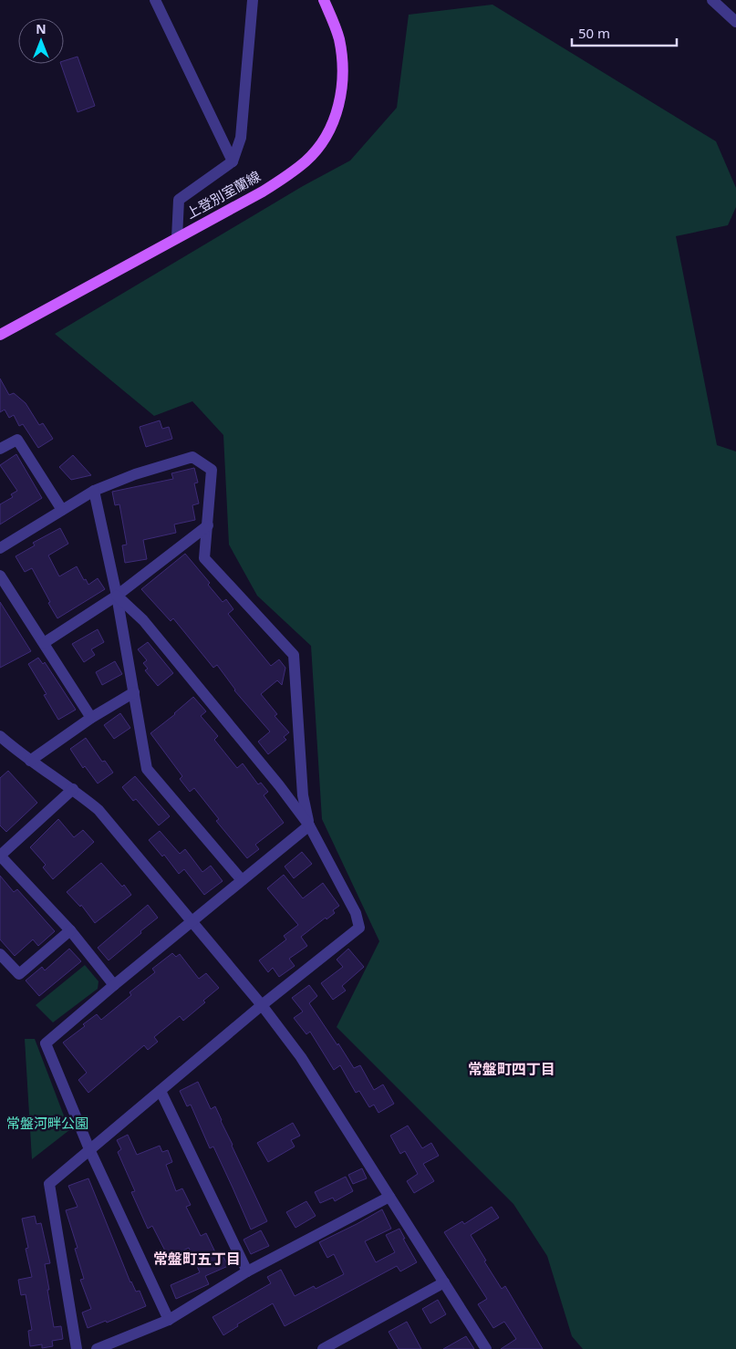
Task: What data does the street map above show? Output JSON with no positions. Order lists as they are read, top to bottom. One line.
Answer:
{"streets":{"main road":["上登別室蘭線"]},"districts":["常盤町四丁目","常盤町五丁目"],"parks":["常盤河畔公園"],"scale_bar":"50 m","north":"top"}
